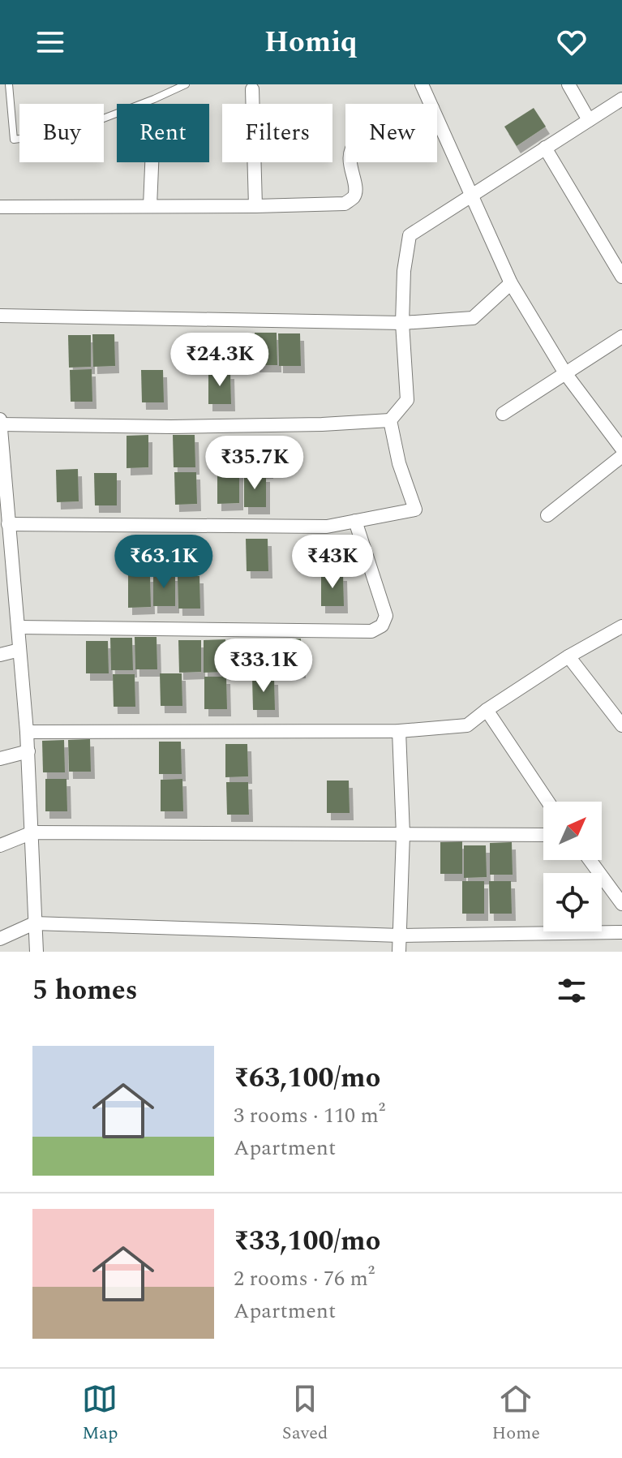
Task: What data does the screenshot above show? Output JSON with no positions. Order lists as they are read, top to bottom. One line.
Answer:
{"north":"top right","page":{"header":"Homiq","chip":["Buy","Rent","Filters","New"],"price":["₹24.3K","₹35.7K","₹63.1K","₹43K","₹33.1K"],"heading":"5 homes","list":[{"name":"₹63,100/mo","note":"3 rooms · 110 m² · Apartment"},{"name":"₹33,100/mo","note":"2 rooms · 76 m² · Apartment"}],"tabs":["Map","Saved","Home"]}}
